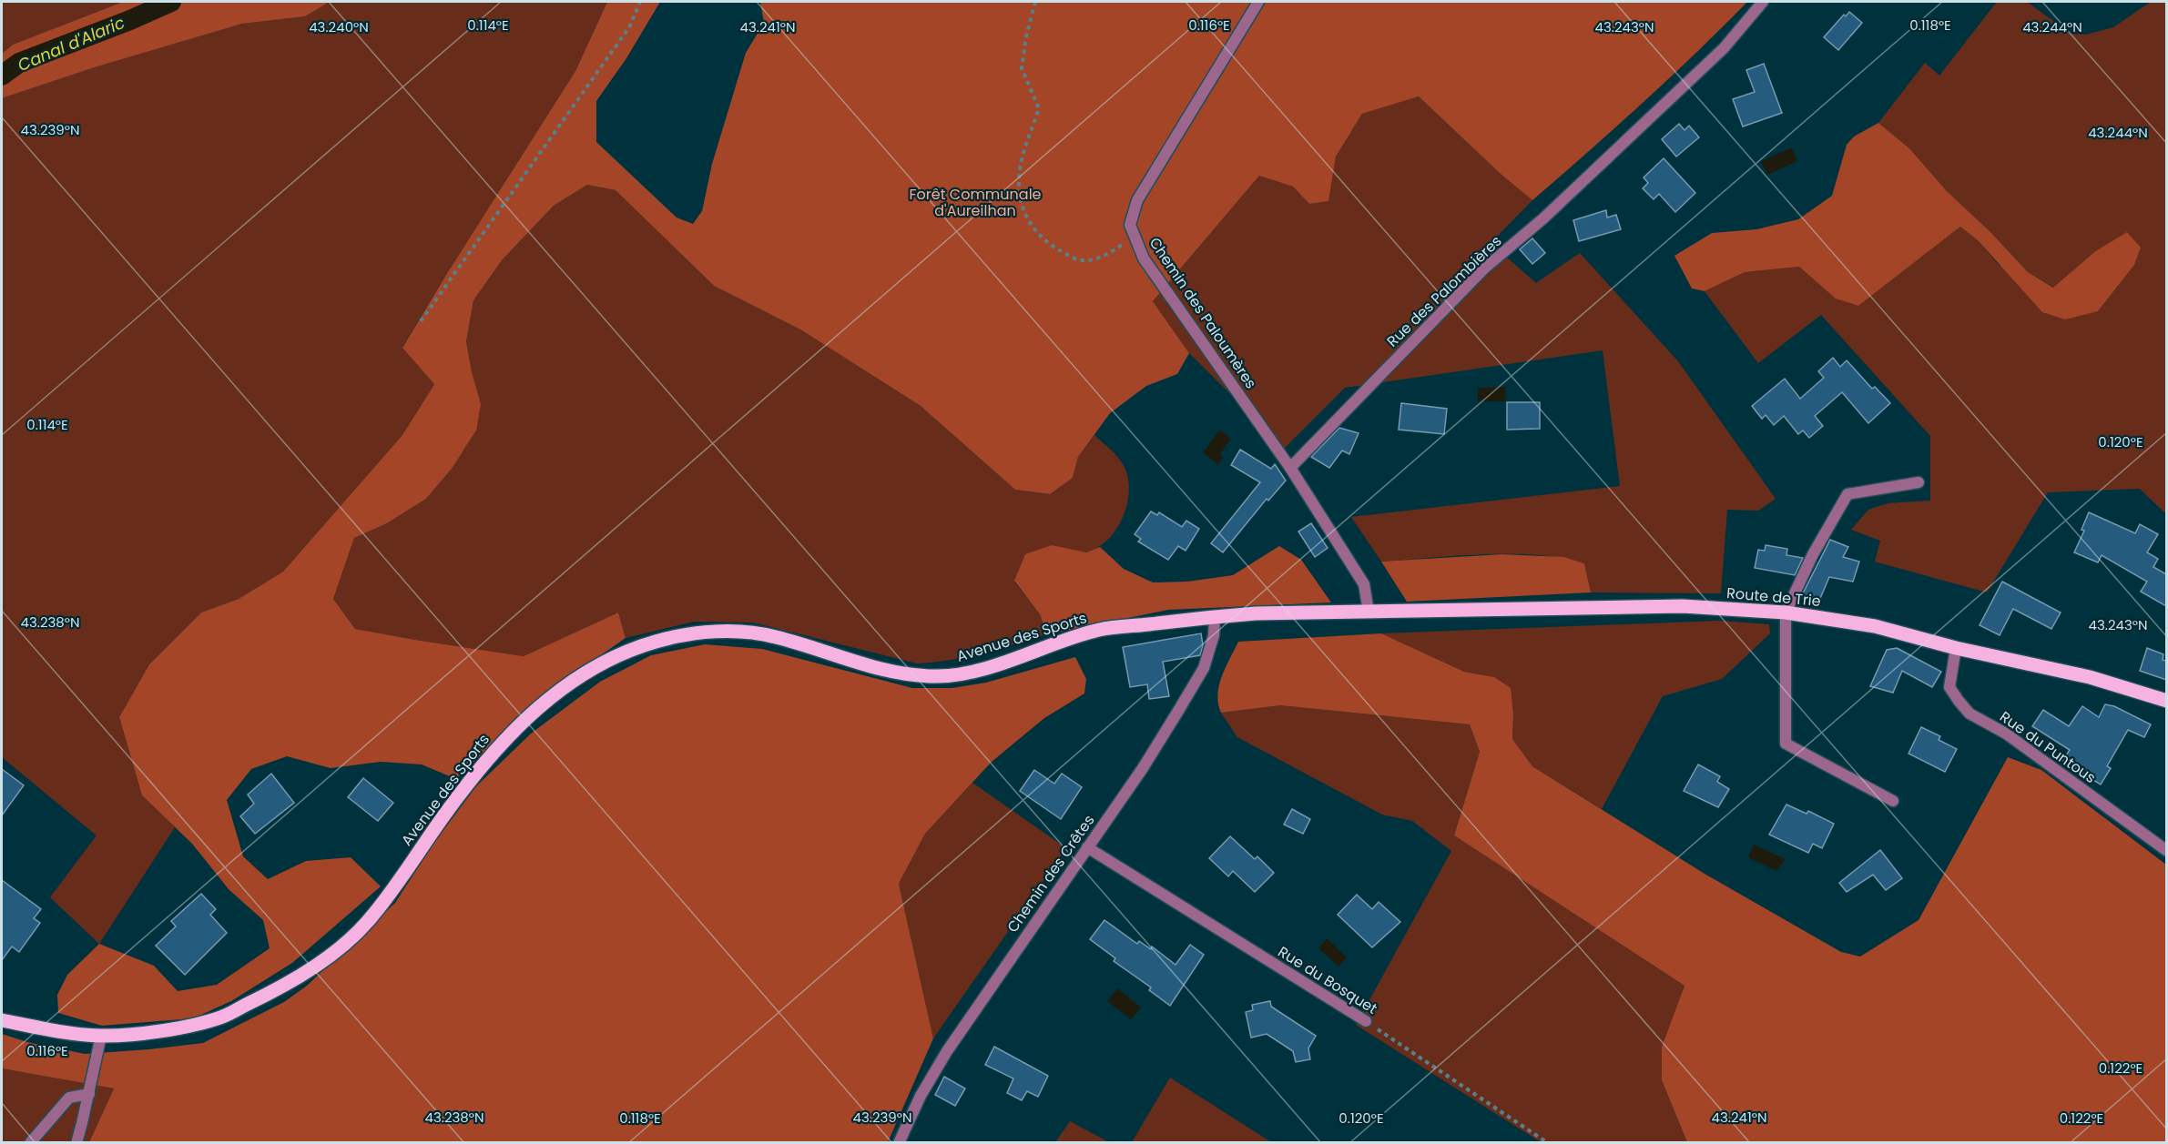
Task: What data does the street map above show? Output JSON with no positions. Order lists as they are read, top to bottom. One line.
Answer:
{"streets":{"main road":["Route de Trie","Avenue des Sports"],"street":["Rue des Palombières","Chemin des Paloumères","Rue du Puntous","Chemin des Crêtes","Rue du Bosquet"]},"crossings":[["Rue des Palombières","Chemin des Paloumères"],["Route de Trie","Avenue des Sports"],["Route de Trie","Rue du Puntous"],["Route de Trie","Chemin des Crêtes"],["Avenue des Sports","Chemin des Crêtes"],["Chemin des Crêtes","Rue du Bosquet"]],"water":["Canal d'Alaric"],"parks":["Forêt Communale d'Aureilhan"],"coordinates":["0.114°E","0.116°E","0.118°E","43.244°N","43.240°N","43.241°N","43.243°N","43.239°N","0.120°E","43.238°N","0.122°E"]}
